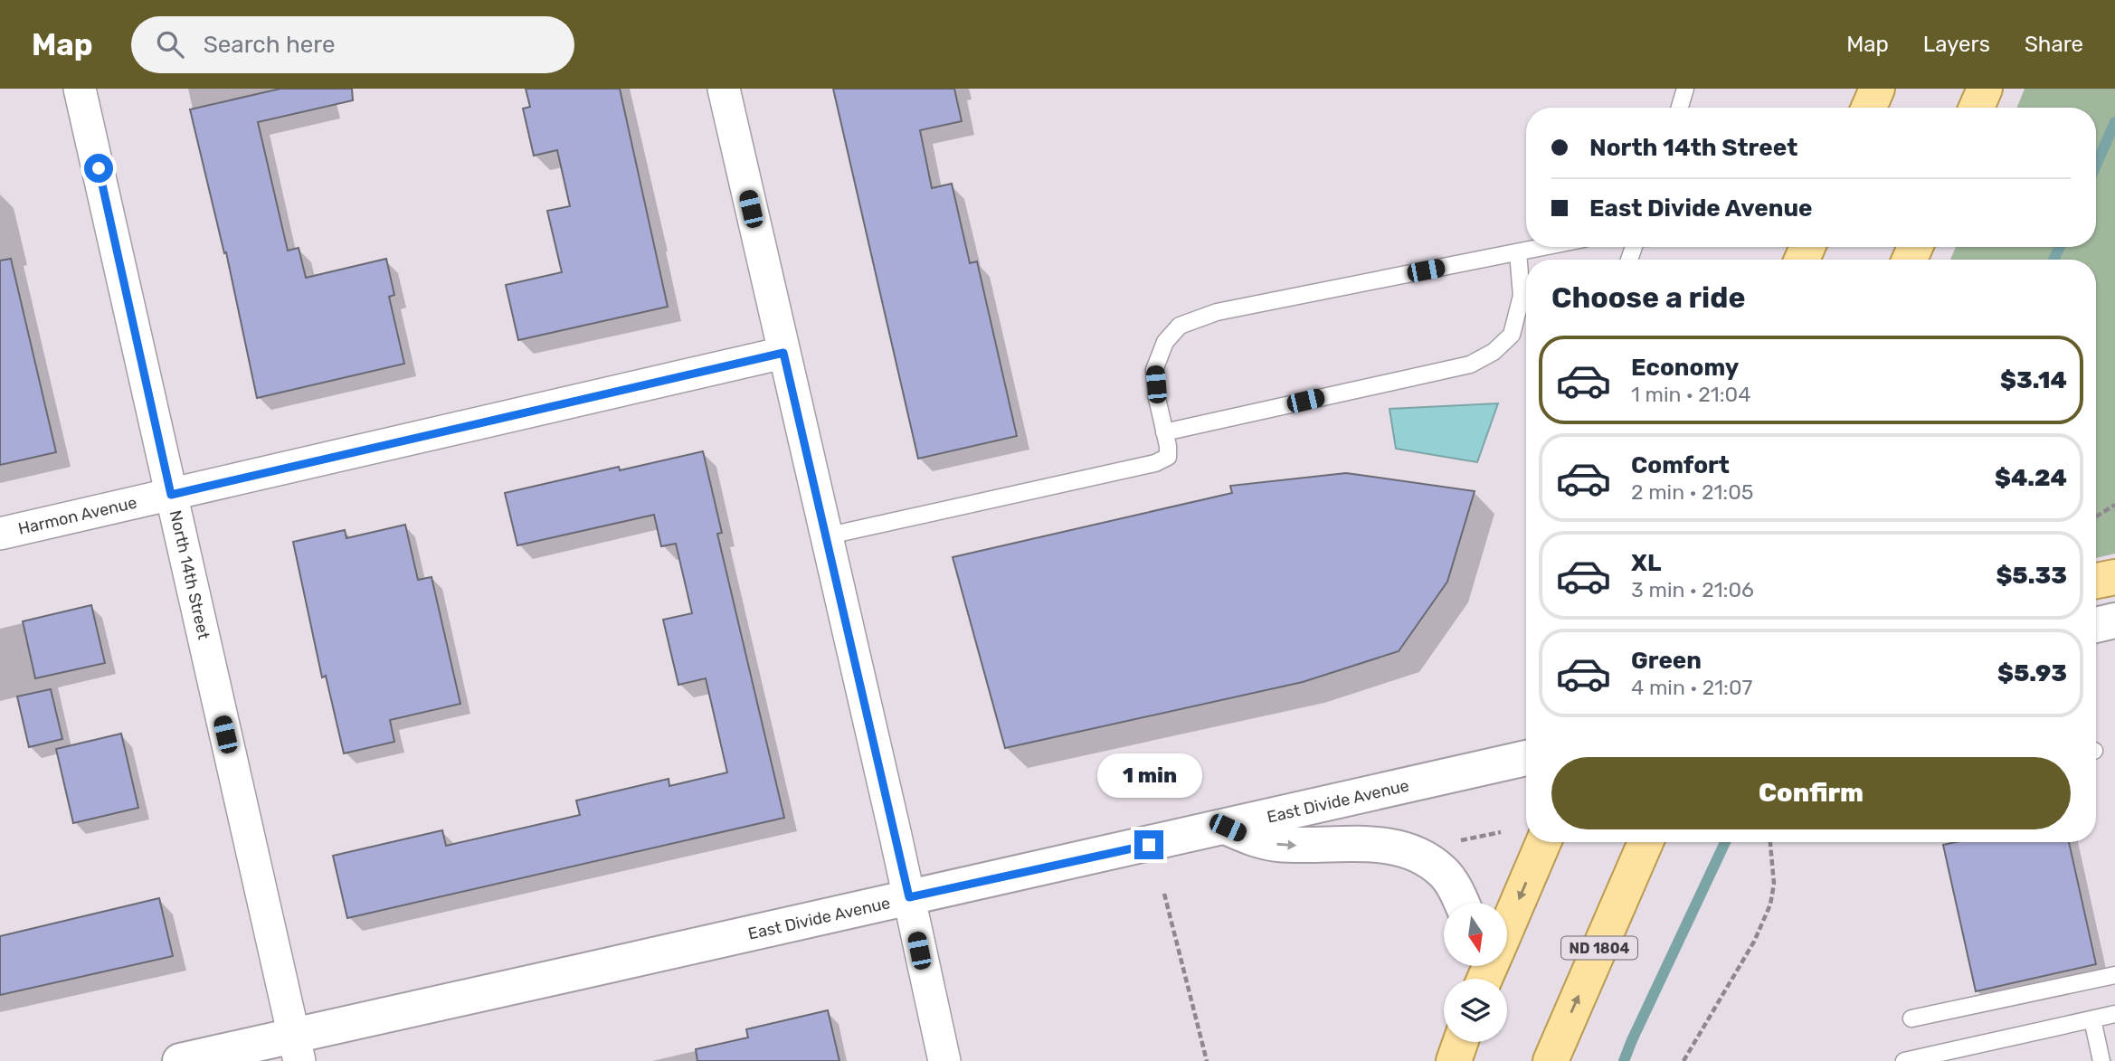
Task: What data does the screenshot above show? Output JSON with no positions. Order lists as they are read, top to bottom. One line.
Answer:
{"streets":{"main road":["ND 1804"],"street":["Harmon Avenue","North 14th Street","East Divide Avenue"]},"crossings":[["Harmon Avenue","North 14th Street"],["North 14th Street","East Divide Avenue"]],"north":"bottom","page":{"header":"Map","search":"Search here","nav":["Map","Layers","Share"],"banner":["North 14th Street","East Divide Avenue"],"heading":"Choose a ride","list":[{"name":"Economy","note":"1 min · 21:04","value":"$3.14"},{"name":"Comfort","note":"2 min · 21:05","value":"$4.24"},{"name":"XL","note":"3 min · 21:06","value":"$5.33"},{"name":"Green","note":"4 min · 21:07","value":"$5.93"}],"buttons":"Confirm","bubble":"1 min"}}
